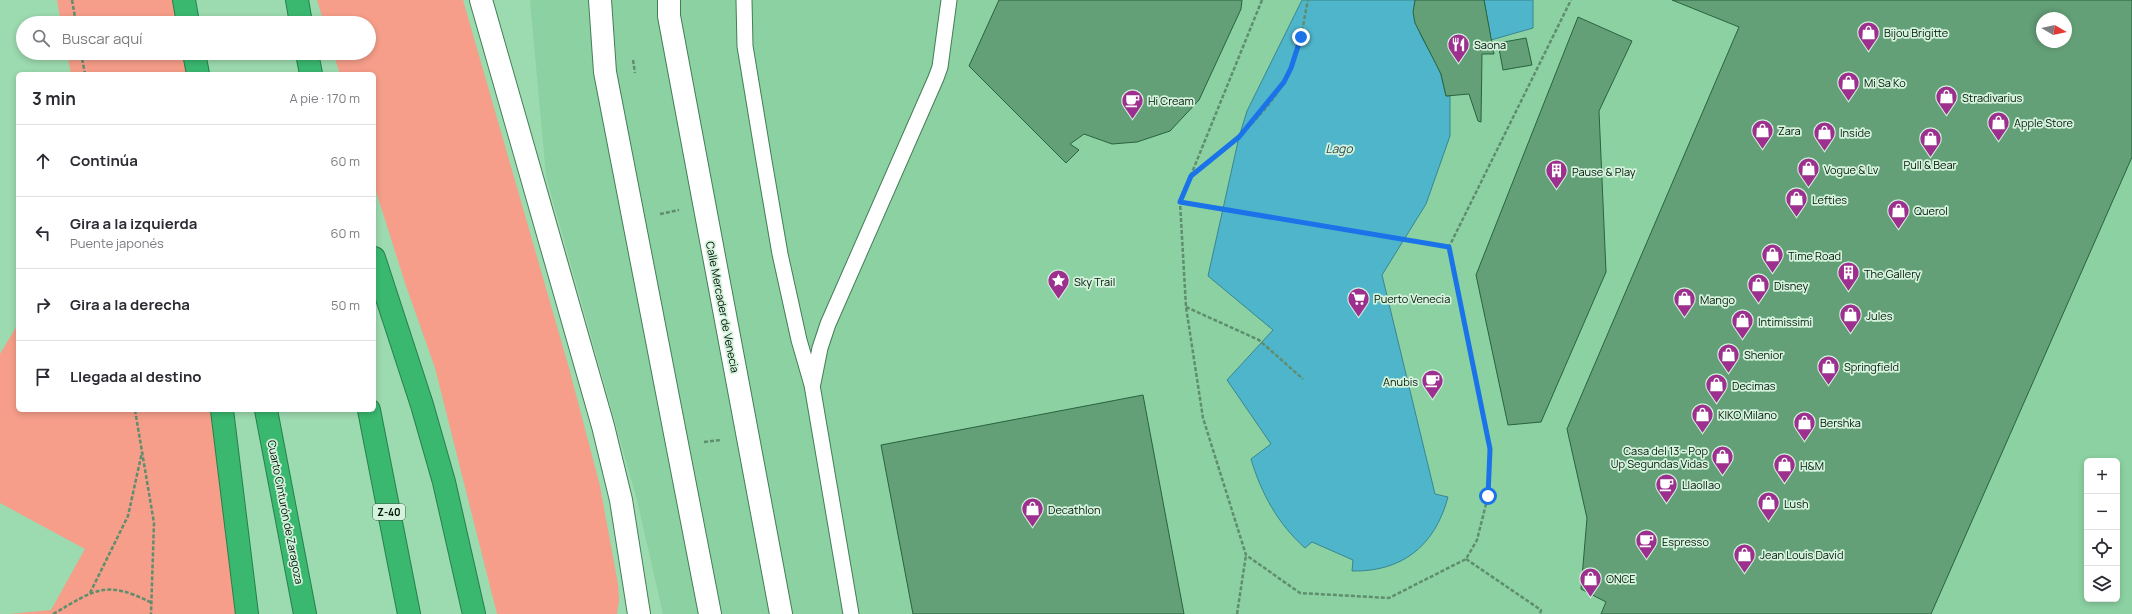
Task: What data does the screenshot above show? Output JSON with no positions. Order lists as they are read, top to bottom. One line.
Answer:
{"streets":{"highway":["Cuarto Cinturón de Zaragoza","Z-40"],"street":["Calle Mercader de Venecia"]},"water":["Lago"],"places":{"shop":["Bijou Brigitte","Mi Sa Ko","Stradivarius","Apple Store","Zara","Inside","Pull & Bear","Vogue & Lv","Lefties","Querol","Time Road","Disney","Mango","Jules","Intimissimi","Shenior","Springfield","Decimas","KIKO Milano","Bershka","Casa del 13 - Pop Up Segundas Vidas","H&M","Lush","Decathlon","Jean Louis David","ONCE"],"restaurant":["Saona"],"cafe":["Hi Cream","Anubis","Llaollao","Espresso"],"building":["Pause & Play","The Gallery"],"place":["Sky Trail"],"supermarket":["Puerto Venecia"]},"north":"right","page":{"search":"Buscar aquí","heading":["3 min","A pie · 170 m"],"list":[["Continúa","60 m"],["Gira a la izquierda","Puente japonés","60 m"],["Gira a la derecha","50 m"],"Llegada al destino"],"map_buttons":["+","−"]}}
